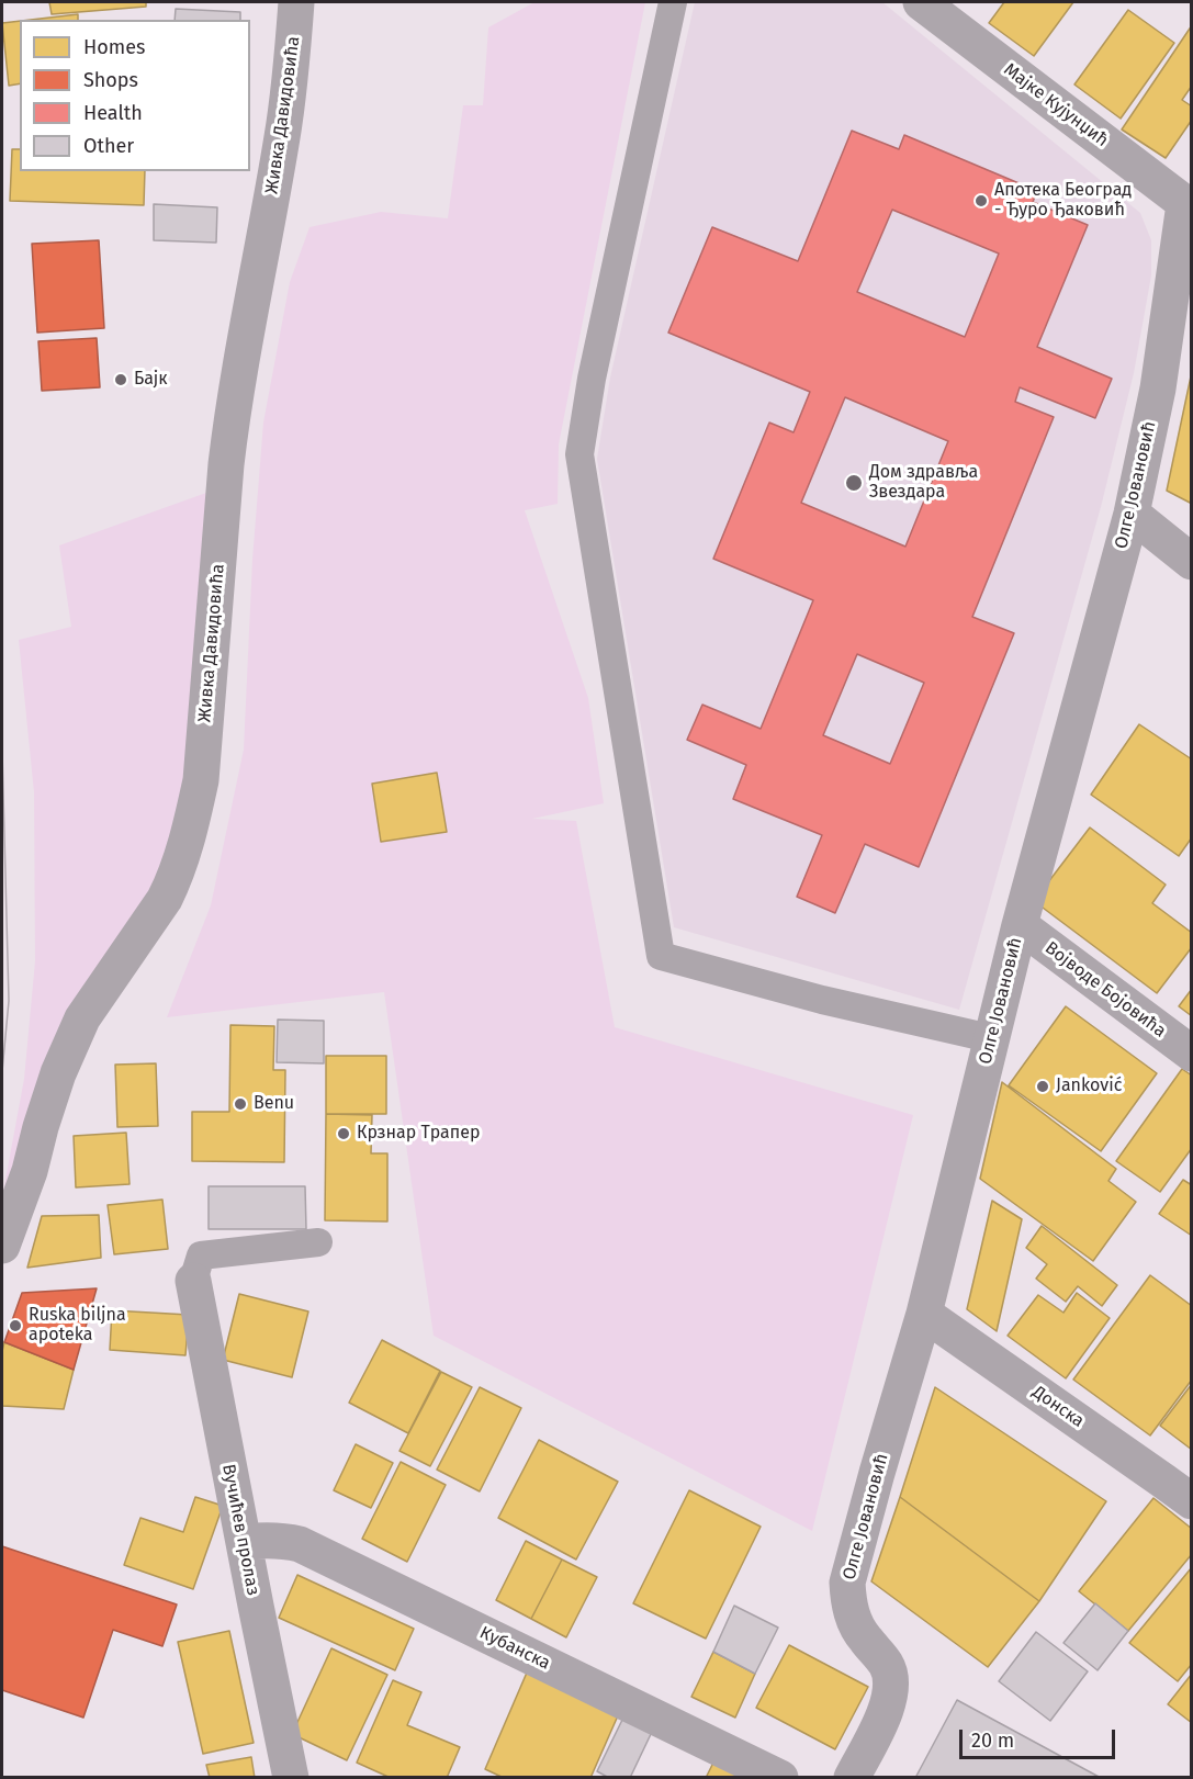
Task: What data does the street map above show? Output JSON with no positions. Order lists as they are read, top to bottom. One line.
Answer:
{"streets":{"street":["Мајке Кујунџић","Живка Давидовића","Олге Јовановић","Војводе Бојовића","Донска","Вучићев пролаз","Кубанска"]},"crossings":[["Мајке Кујунџић","Олге Јовановић"],["Олге Јовановић","Војводе Бојовића"],["Олге Јовановић","Донска"],["Вучићев пролаз","Кубанска"]],"places":["Апотека Београд - Ђуро Ђаковић","Бајк","Дом здравља Звездара","Janković","Benu","Крзнар Трапер","Ruska biljna apoteka"],"legend":["Homes","Shops","Health","Other"],"scale_bar":"20 m"}
